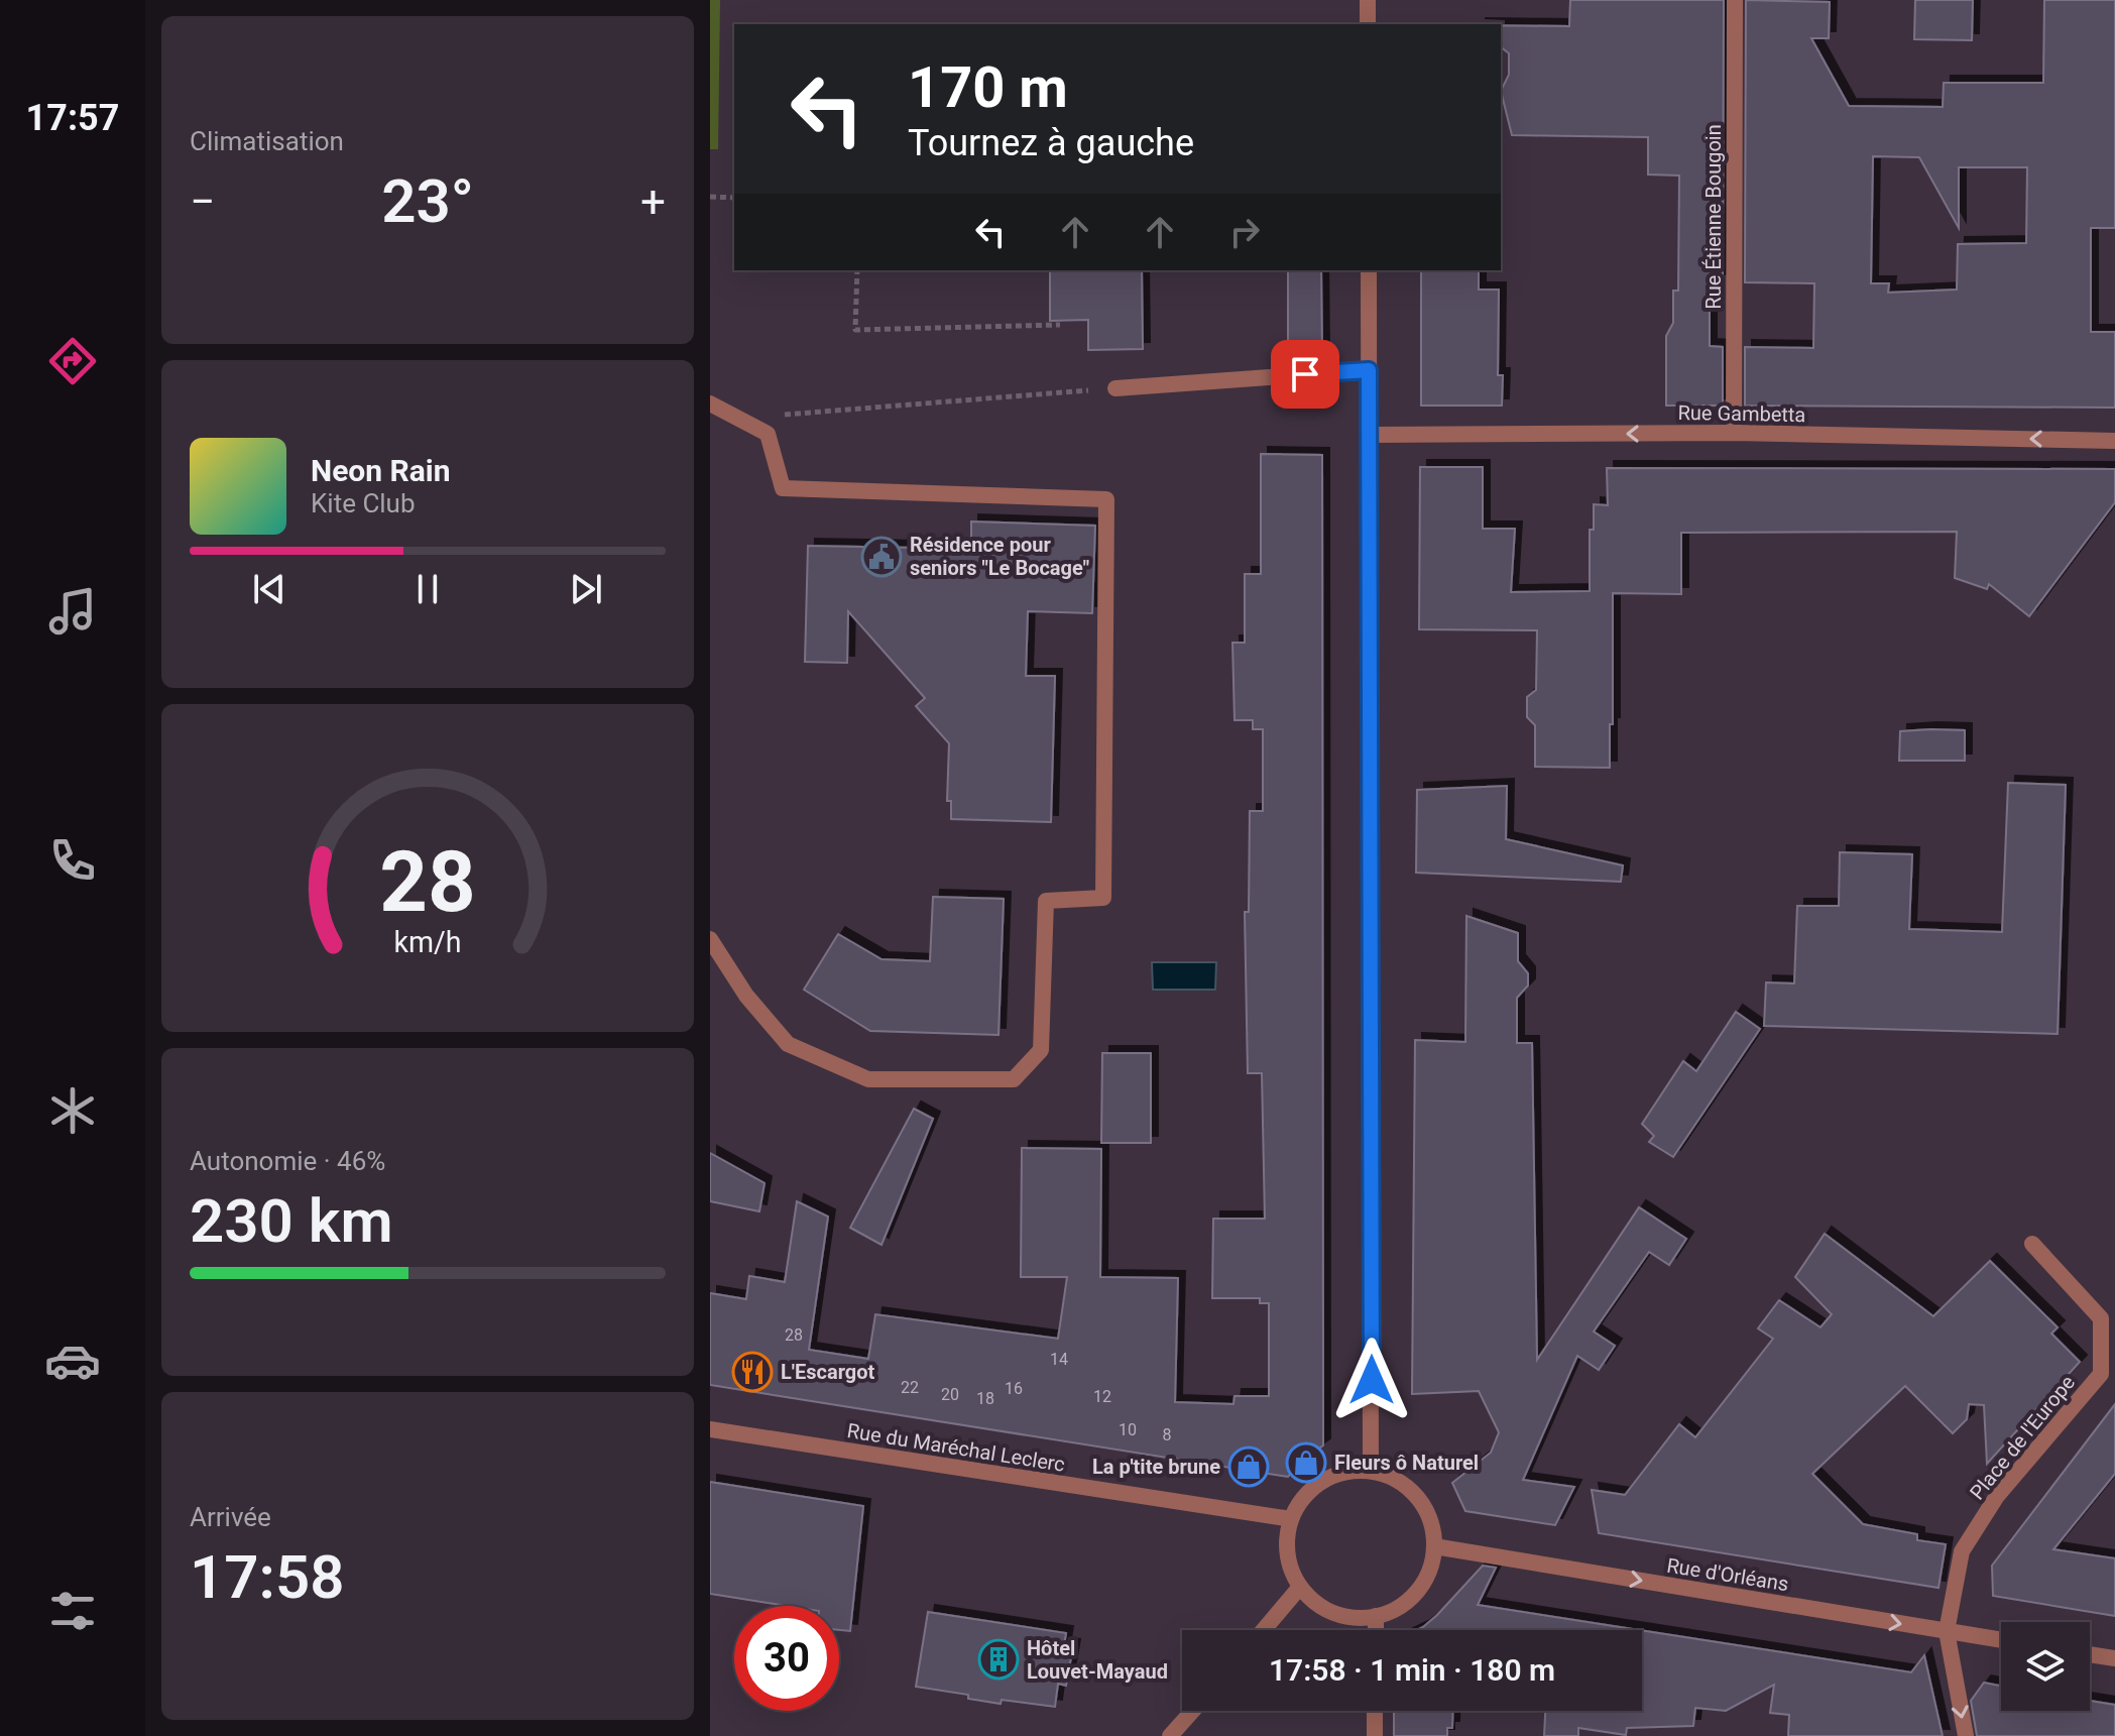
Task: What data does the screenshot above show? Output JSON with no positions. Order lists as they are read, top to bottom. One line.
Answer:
{"streets":{"street":["Rue Étienne Bougoin","Rue Gambetta","Place de l'Europe","Rue du Maréchal Leclerc","Rue d'Orléans"]},"crossings":[["Rue Étienne Bougoin","Rue Gambetta"],["Place de l'Europe","Rue d'Orléans"],["Rue du Maréchal Leclerc","Rue d'Orléans"]],"one_way":["Rue Gambetta","Rue d'Orléans"],"places":{"public building":["Résidence pour seniors \"Le Bocage\""],"restaurant":["L'Escargot"],"shop":["Fleurs ô Naturel","La p'tite brune"],"building":["Hôtel Louvet-Mayaud"]},"house_numbers":["28","14","22","16","20","12","18","10","8"],"page":{"tabs":"17:57","tile":["Climatisation",["Autonomie · 46%","230 km"],["Arrivée","17:58"]],"turn":["170 m","Tournez à gauche"],"heat":["−","23°","+"],"song":["Neon Rain","Kite Club"],"limit":"30","trip":"17:58 · 1 min · 180 m","gauge":["28","km/h"]}}
